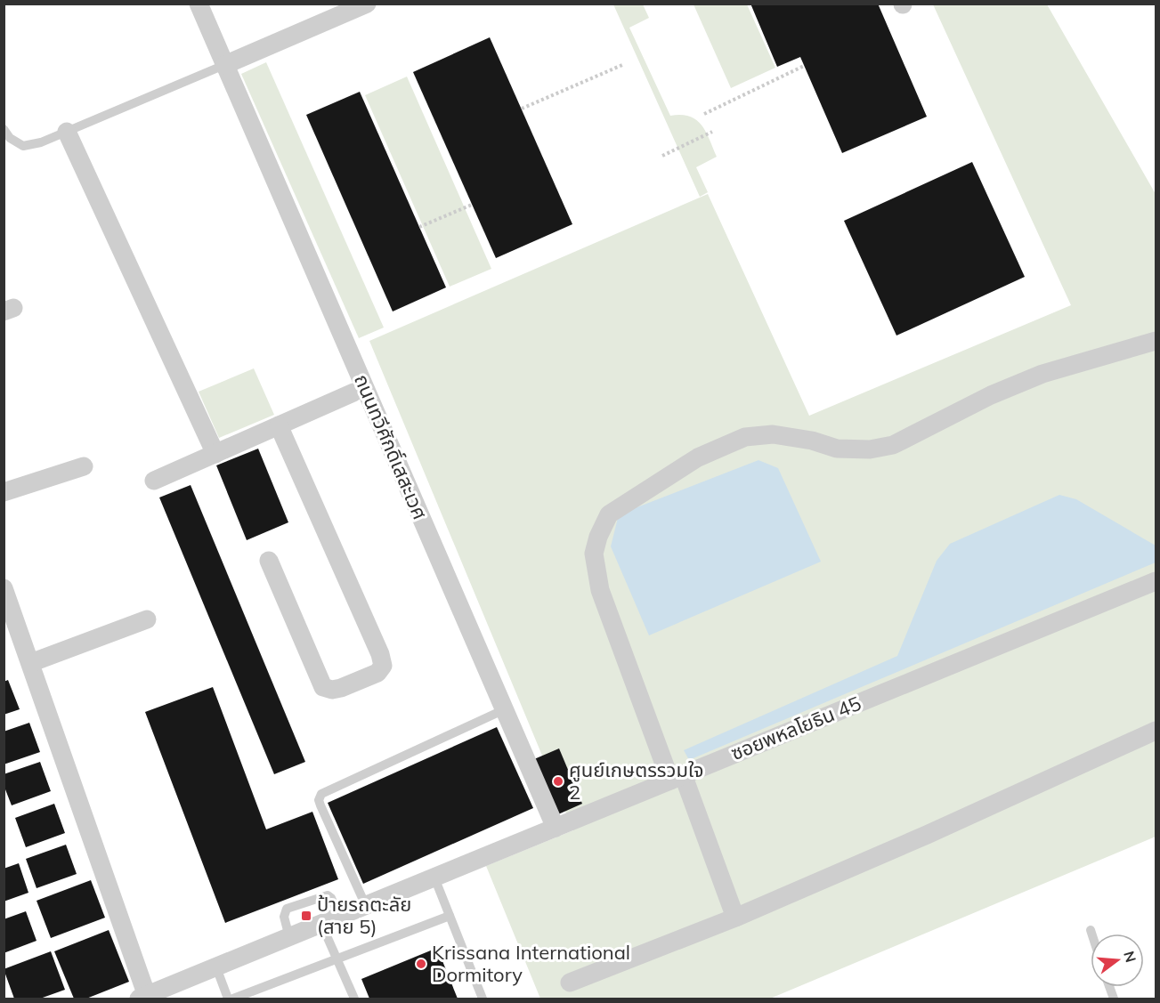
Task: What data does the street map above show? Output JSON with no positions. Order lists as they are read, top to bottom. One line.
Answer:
{"streets":{"street":["ถนนทวีศักดิ์เสสะเวศ","ซอยพหลโยธิน 45"]},"crossings":[["ถนนทวีศักดิ์เสสะเวศ","ซอยพหลโยธิน 45"]],"places":{"other":["ศูนย์เกษตรรวมใจ 2","Krissana International Dormitory"],"transit":["ป้ายรถตะลัย (สาย 5)"]},"north":"right"}
